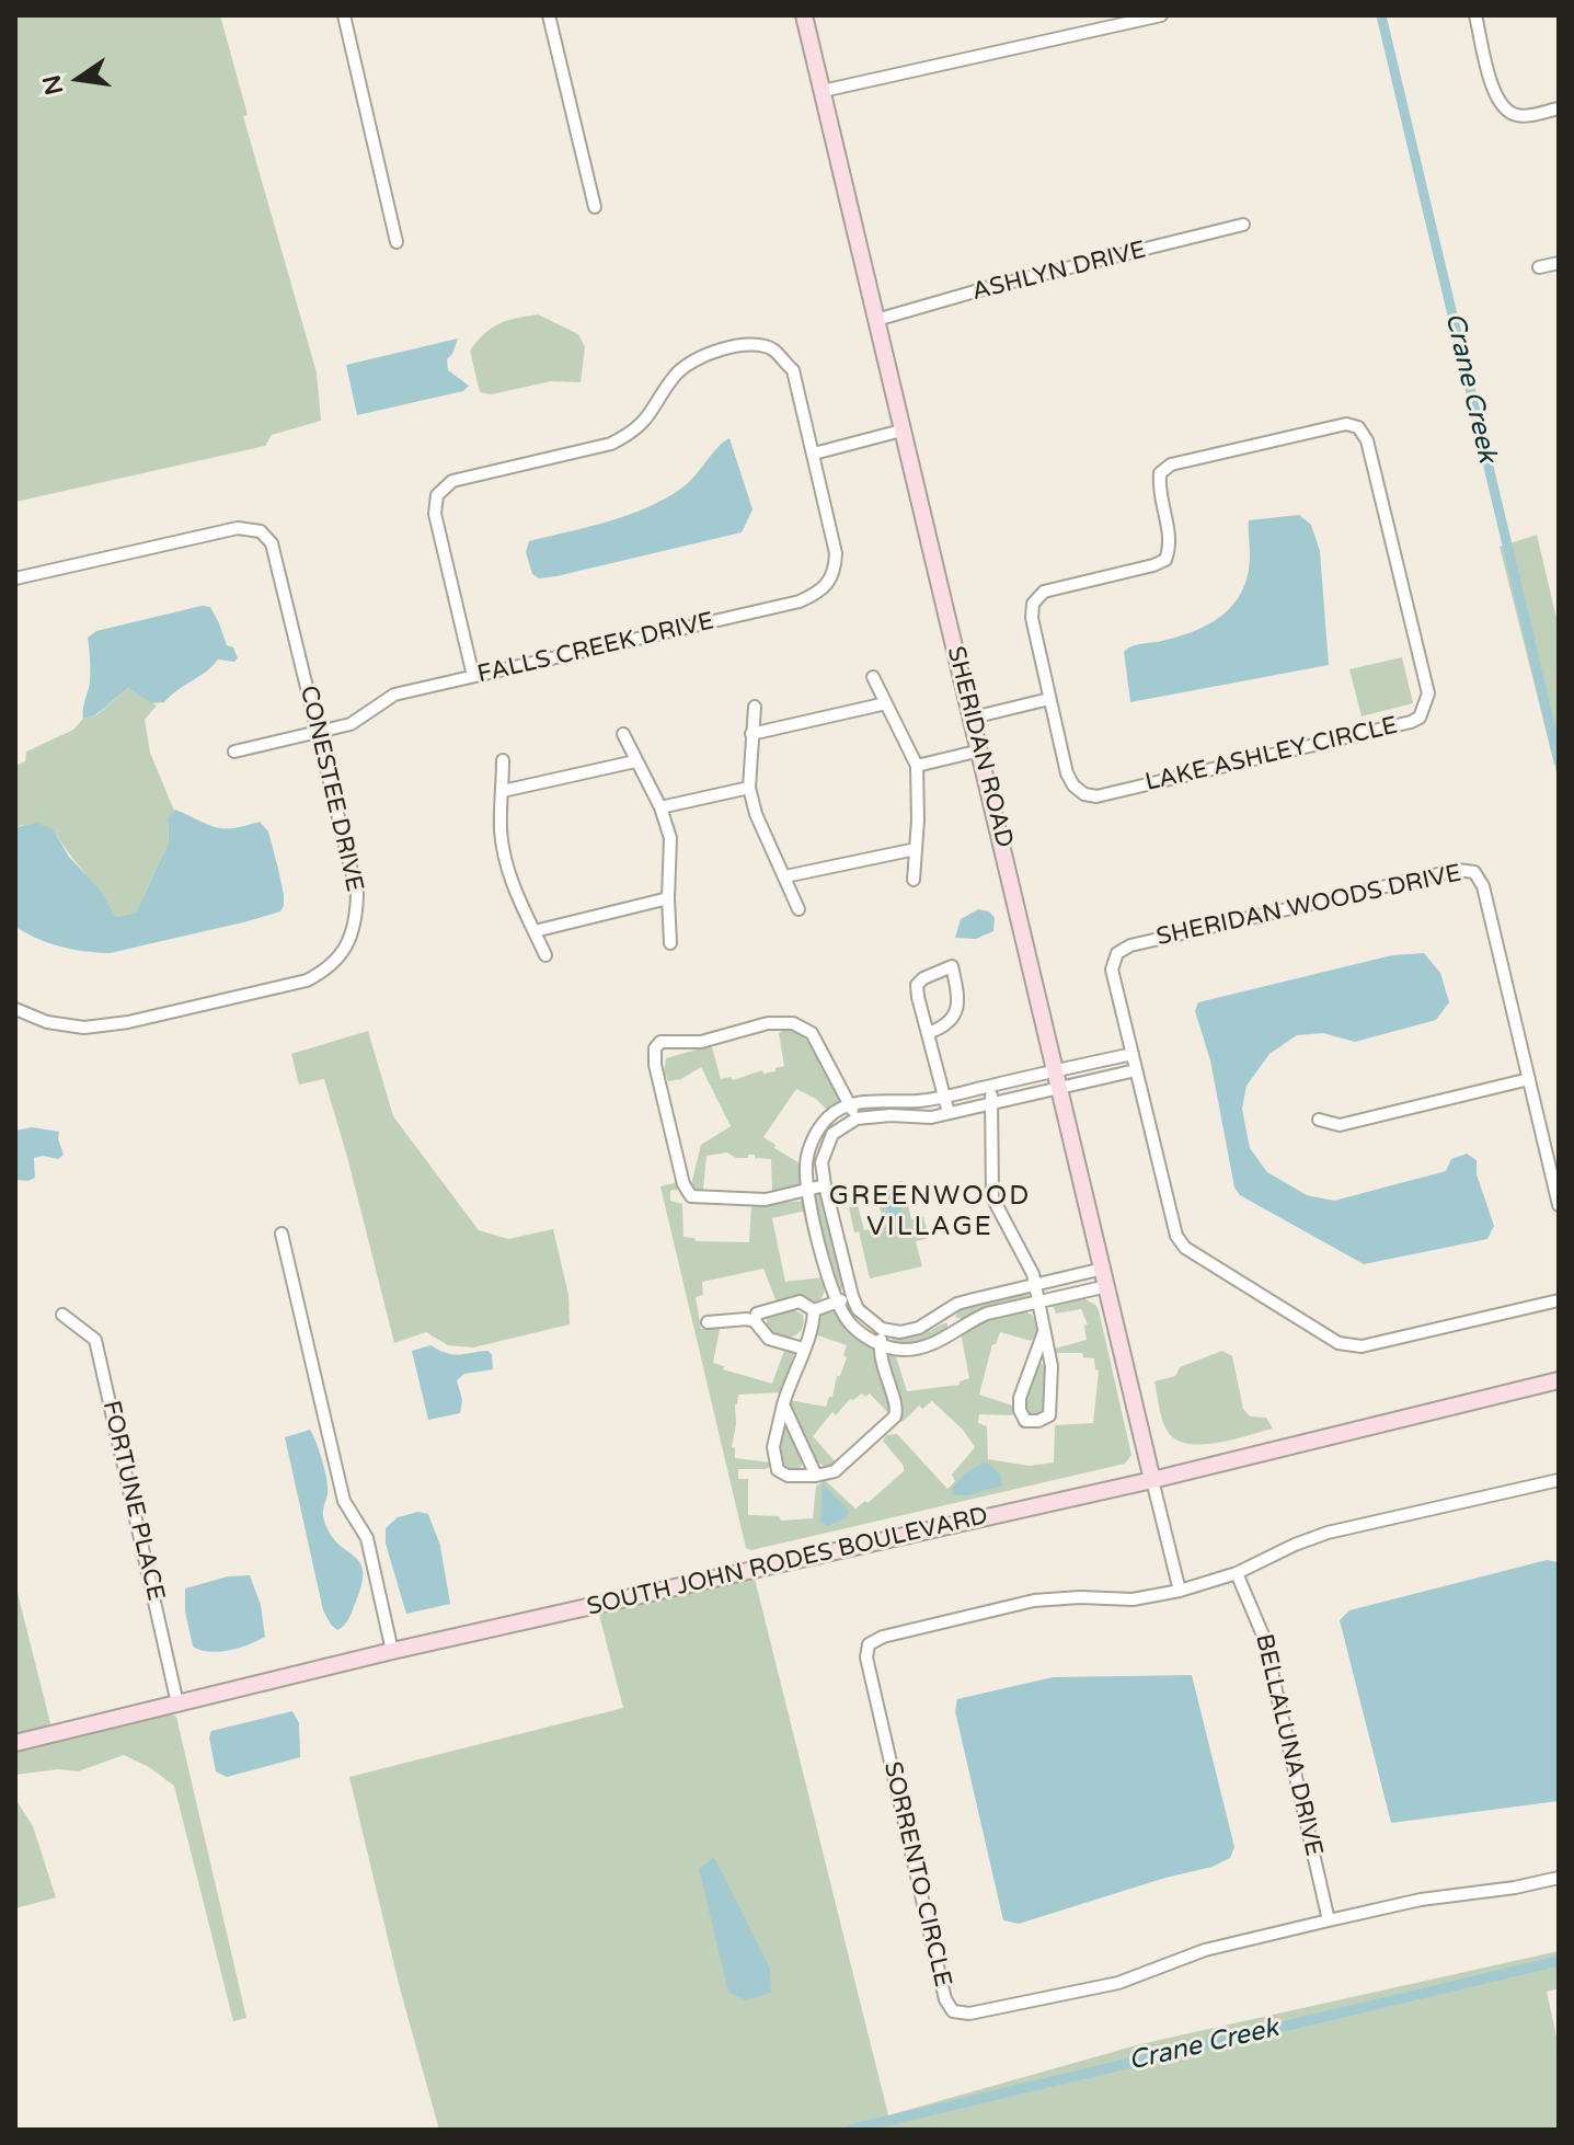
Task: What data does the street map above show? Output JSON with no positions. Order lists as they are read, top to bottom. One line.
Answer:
{"streets":{"main road":["SHERIDAN ROAD","SOUTH JOHN RODES BOULEVARD"],"street":["ASHLYN DRIVE","FALLS CREEK DRIVE","LAKE ASHLEY CIRCLE","CONESTEE DRIVE","SHERIDAN WOODS DRIVE","FORTUNE PLACE","BELLALUNA DRIVE","SORRENTO CIRCLE"]},"crossings":[["ASHLYN DRIVE","SHERIDAN ROAD"],["FALLS CREEK DRIVE","CONESTEE DRIVE"],["SHERIDAN ROAD","SOUTH JOHN RODES BOULEVARD"],["FORTUNE PLACE","SOUTH JOHN RODES BOULEVARD"],["BELLALUNA DRIVE","SORRENTO CIRCLE"]],"districts":["GREENWOOD VILLAGE"],"water":["Crane Creek"],"north":"left"}
